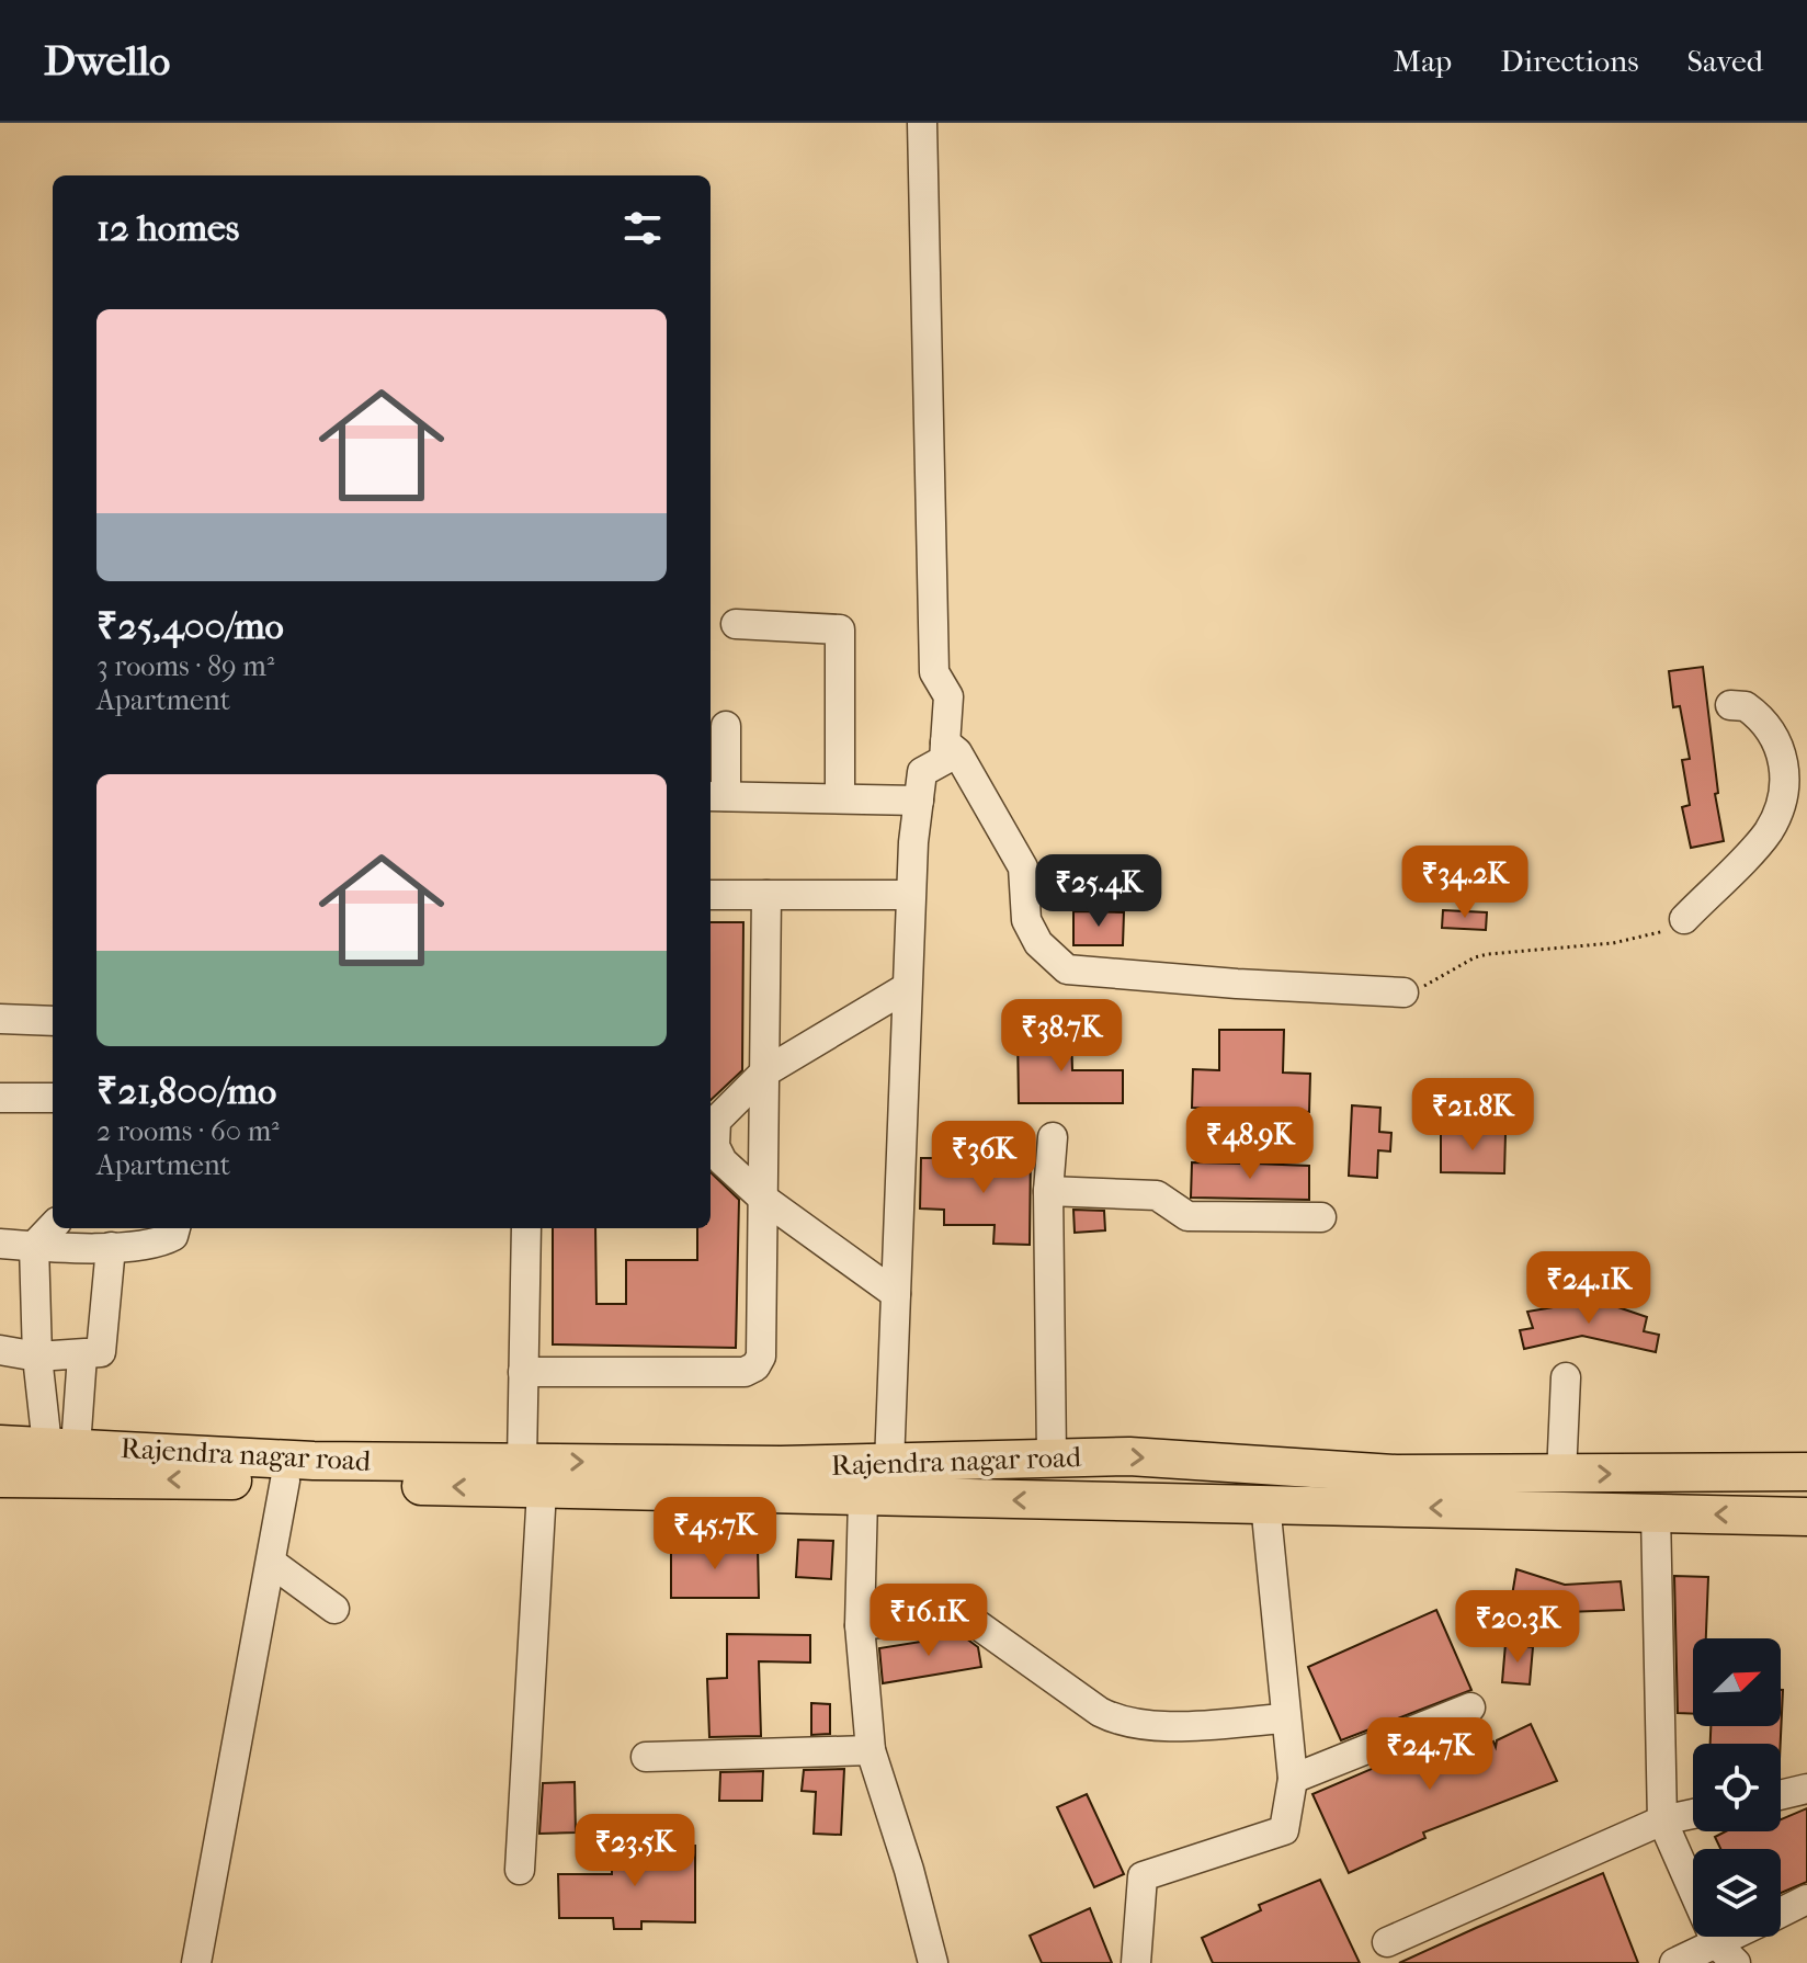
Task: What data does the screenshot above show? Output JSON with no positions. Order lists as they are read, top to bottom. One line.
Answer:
{"streets":{"main road":["Rajendra nagar road"]},"north":"top right","page":{"header":"Dwello","nav":["Map","Directions","Saved"],"heading":"12 homes","list":[{"name":"₹25,400/mo","note":"3 rooms · 89 m² · Apartment"},{"name":"₹21,800/mo","note":"2 rooms · 60 m² · Apartment"}],"price":["₹34.2K","₹25.4K","₹38.7K","₹21.8K","₹48.9K","₹36K","₹24.1K","₹45.7K","₹16.1K","₹20.3K","₹24.7K","₹23.5K"]}}
